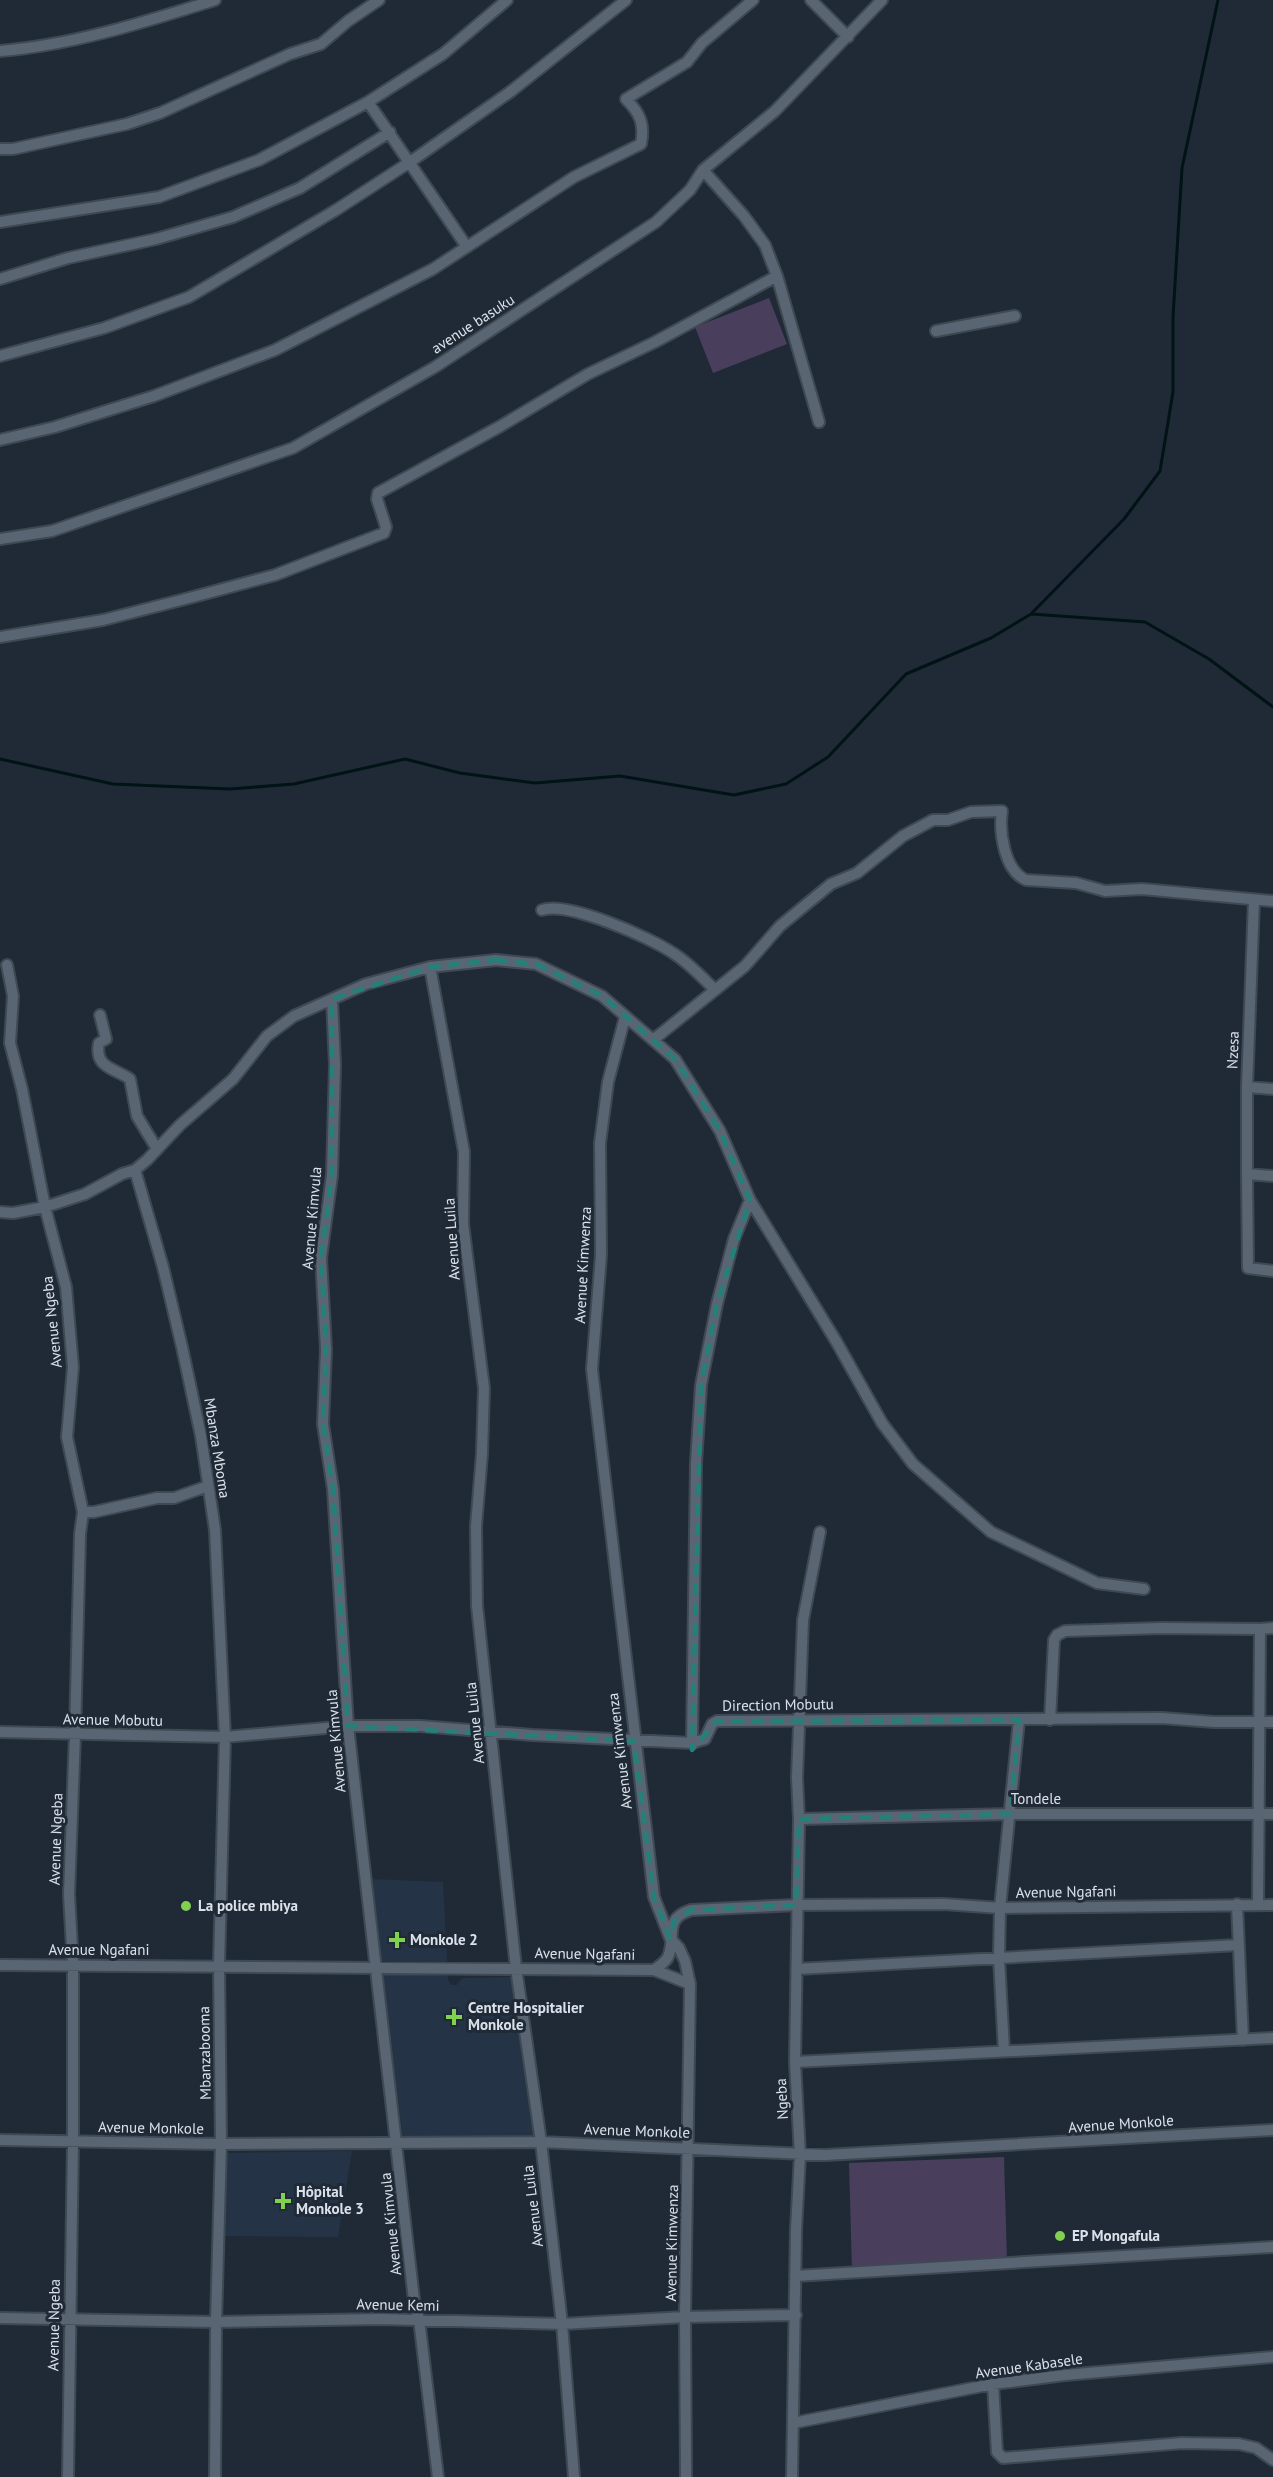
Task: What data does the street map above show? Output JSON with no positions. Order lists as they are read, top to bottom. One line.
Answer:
{"streets":{"street":["avenue basuku","Nzesa","Avenue Kimvula","Avenue Luila","Avenue Kimwenza","Avenue Ngeba","Mbanza Mboma","Direction Mobutu","Avenue Mobutu","Tondele","Avenue Ngafani","Mbanzabooma","Ngeba","Avenue Monkole","Avenue Kemi","Avenue Kabasele"]},"crossings":[["Avenue Kimvula","Avenue Ngafani"],["Avenue Kimvula","Avenue Monkole"],["Avenue Kimvula","Avenue Kemi"],["Avenue Luila","Avenue Ngafani"],["Avenue Luila","Avenue Monkole"],["Avenue Luila","Avenue Kemi"],["Avenue Kimwenza","Avenue Ngafani"],["Avenue Kimwenza","Avenue Monkole"],["Avenue Kimwenza","Avenue Kemi"],["Avenue Ngeba","Avenue Mobutu"],["Avenue Ngeba","Avenue Ngafani"],["Avenue Ngeba","Avenue Monkole"],["Avenue Ngeba","Avenue Kemi"],["Mbanza Mboma","Avenue Mobutu"],["Mbanza Mboma","Mbanzabooma"],["Direction Mobutu","Ngeba"],["Avenue Mobutu","Mbanzabooma"],["Tondele","Ngeba"],["Avenue Ngafani","Mbanzabooma"],["Avenue Ngafani","Ngeba"],["Mbanzabooma","Avenue Monkole"],["Mbanzabooma","Avenue Kemi"],["Ngeba","Avenue Monkole"],["Ngeba","Avenue Kemi"],["Ngeba","Avenue Kabasele"]],"places":{"other":["La police mbiya","EP Mongafula"],"health":["Monkole 2","Centre Hospitalier Monkole","Hôpital Monkole 3"]}}
